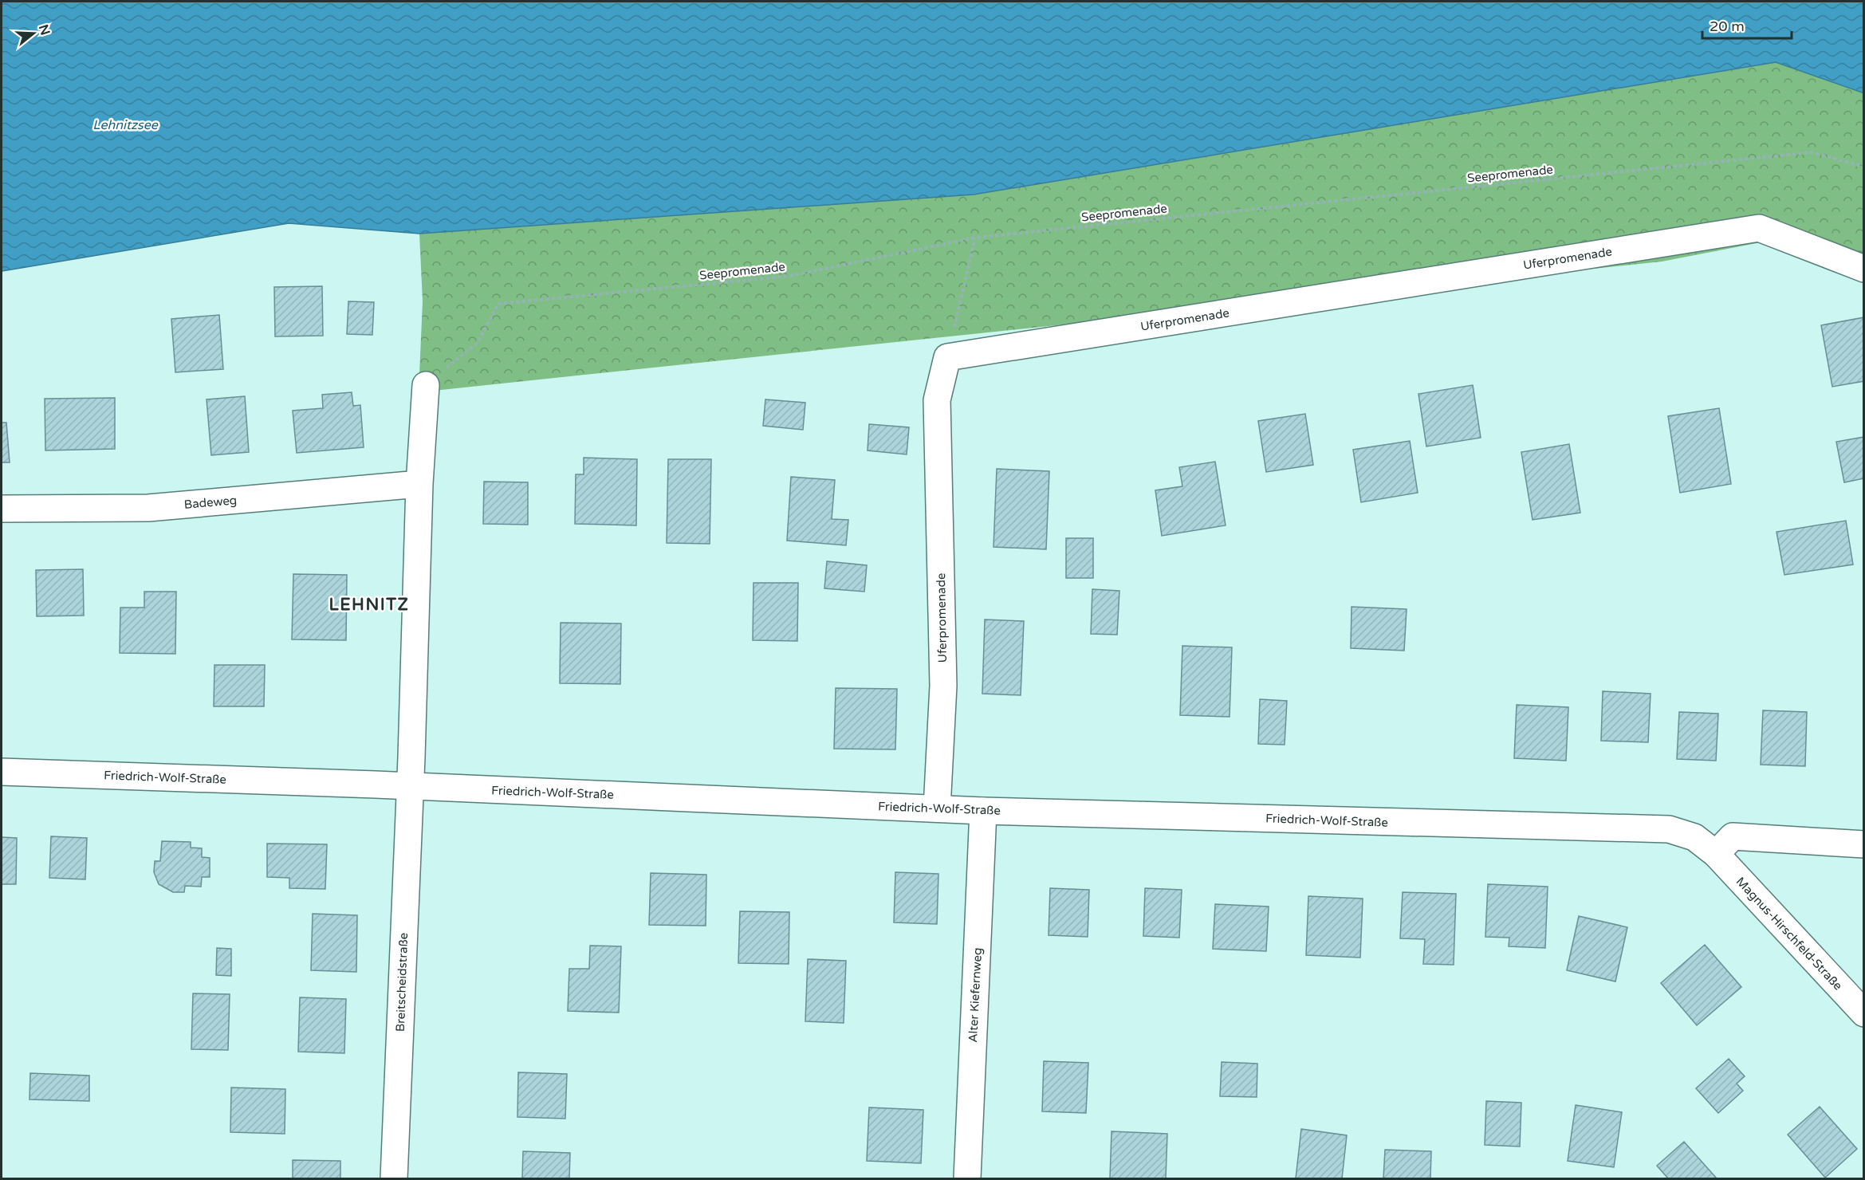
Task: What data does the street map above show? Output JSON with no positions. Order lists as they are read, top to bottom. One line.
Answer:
{"streets":{"street":["Uferpromenade","Badeweg","Friedrich-Wolf-Straße","Magnus-Hirschfeld-Straße","Breitscheidstraße","Alter Kiefernweg"],"path":["Seepromenade"]},"crossings":[["Uferpromenade","Friedrich-Wolf-Straße"],["Friedrich-Wolf-Straße","Magnus-Hirschfeld-Straße"],["Friedrich-Wolf-Straße","Breitscheidstraße"],["Friedrich-Wolf-Straße","Alter Kiefernweg"]],"districts":["LEHNITZ"],"water":["Lehnitzsee"],"scale_bar":"20 m","north":"right"}
